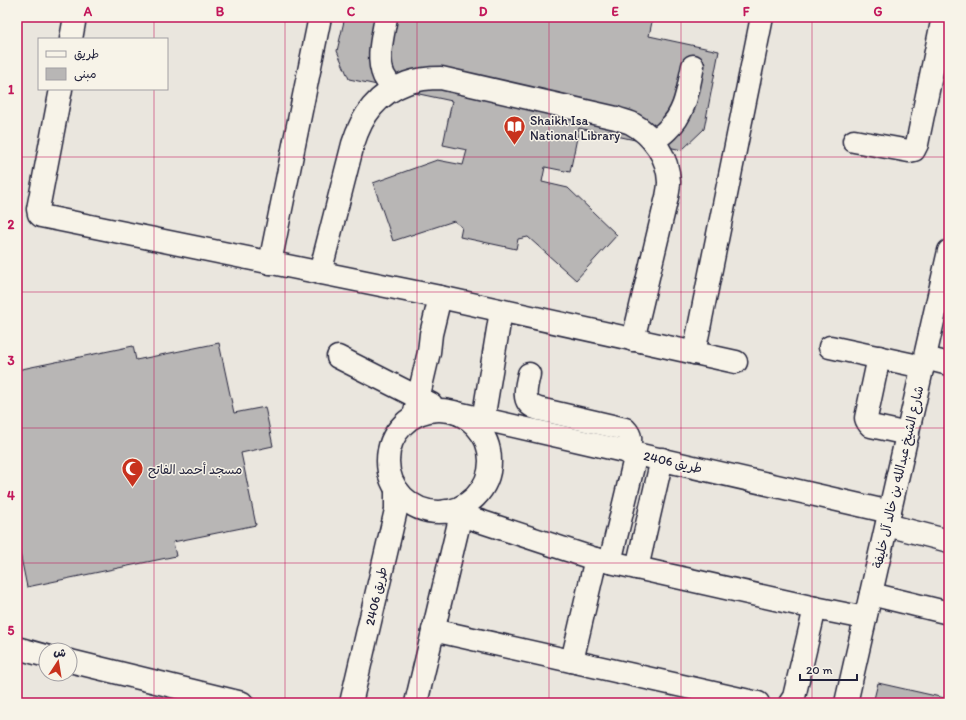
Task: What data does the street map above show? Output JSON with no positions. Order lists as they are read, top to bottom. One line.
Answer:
{"streets":{"street":["طريق 2406","شارع الشيخ عبدالله بن خالد آل خليفة"]},"crossings":[["طريق 2406","شارع الشيخ عبدالله بن خالد آل خليفة"]],"places":{"library":["Shaikh Isa National Library"],"mosque":["مسجد أحمد الفاتح"]},"legend":["طريق","مبنى"],"scale_bar":"20 m","north":"top","grid":{"columns":["A","B","C","D","E","F","G"],"rows":["1","2","3","4","5"]}}
